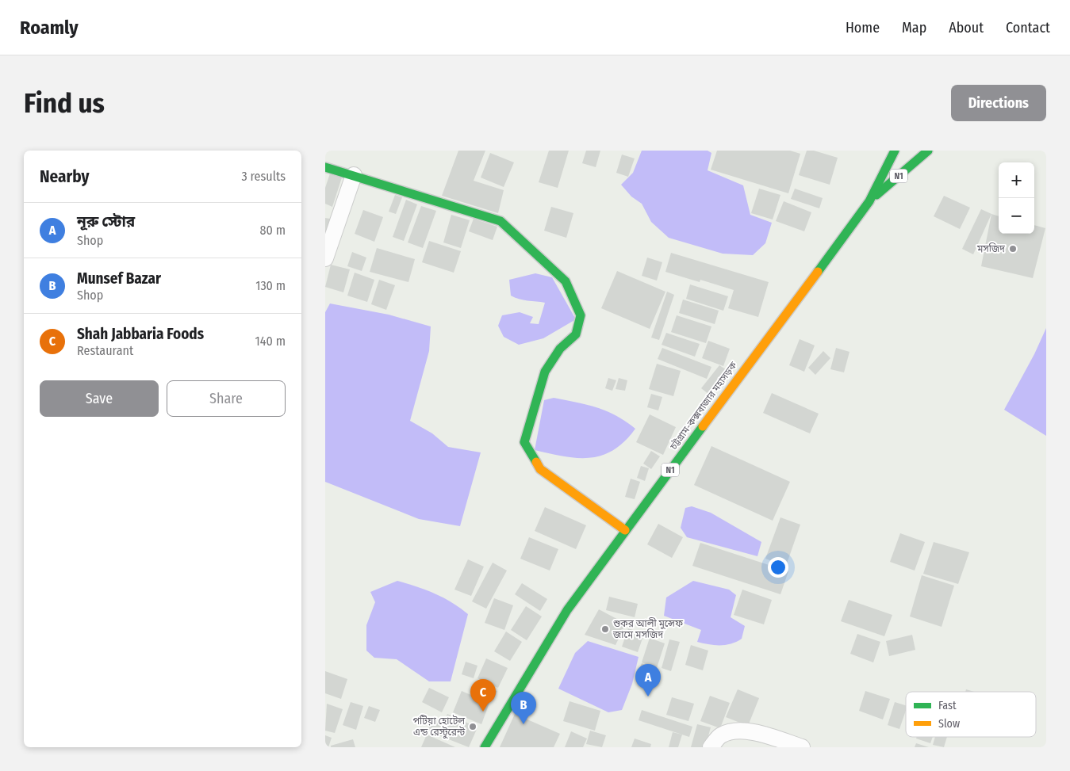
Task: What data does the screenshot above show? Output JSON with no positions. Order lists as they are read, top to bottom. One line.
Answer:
{"streets":{"main road":["N1","চট্টগ্রাম-কক্সবাজার মহাসড়ক"]},"places":["মসজিদ","শুকর আলী মুন্সেফ জামে মসজিদ","পটিয়া হোটেল এন্ড রেস্টুরেন্ট"],"legend":["Fast","Slow"],"page":{"header":"Roamly","nav":["Home","Map","About","Contact"],"buttons":["Directions",["Save","Share"]],"title":"Find us","heading":["Nearby","3 results"],"map_buttons":["+","−"],"list":[{"mark":"A","name":"নূরু স্টোর","note":"Shop","value":"80 m"},{"mark":"B","name":"Munsef Bazar","note":"Shop","value":"130 m"},{"mark":"C","name":"Shah Jabbaria Foods","note":"Restaurant","value":"140 m"}],"pins":["A","C","B"]}}
